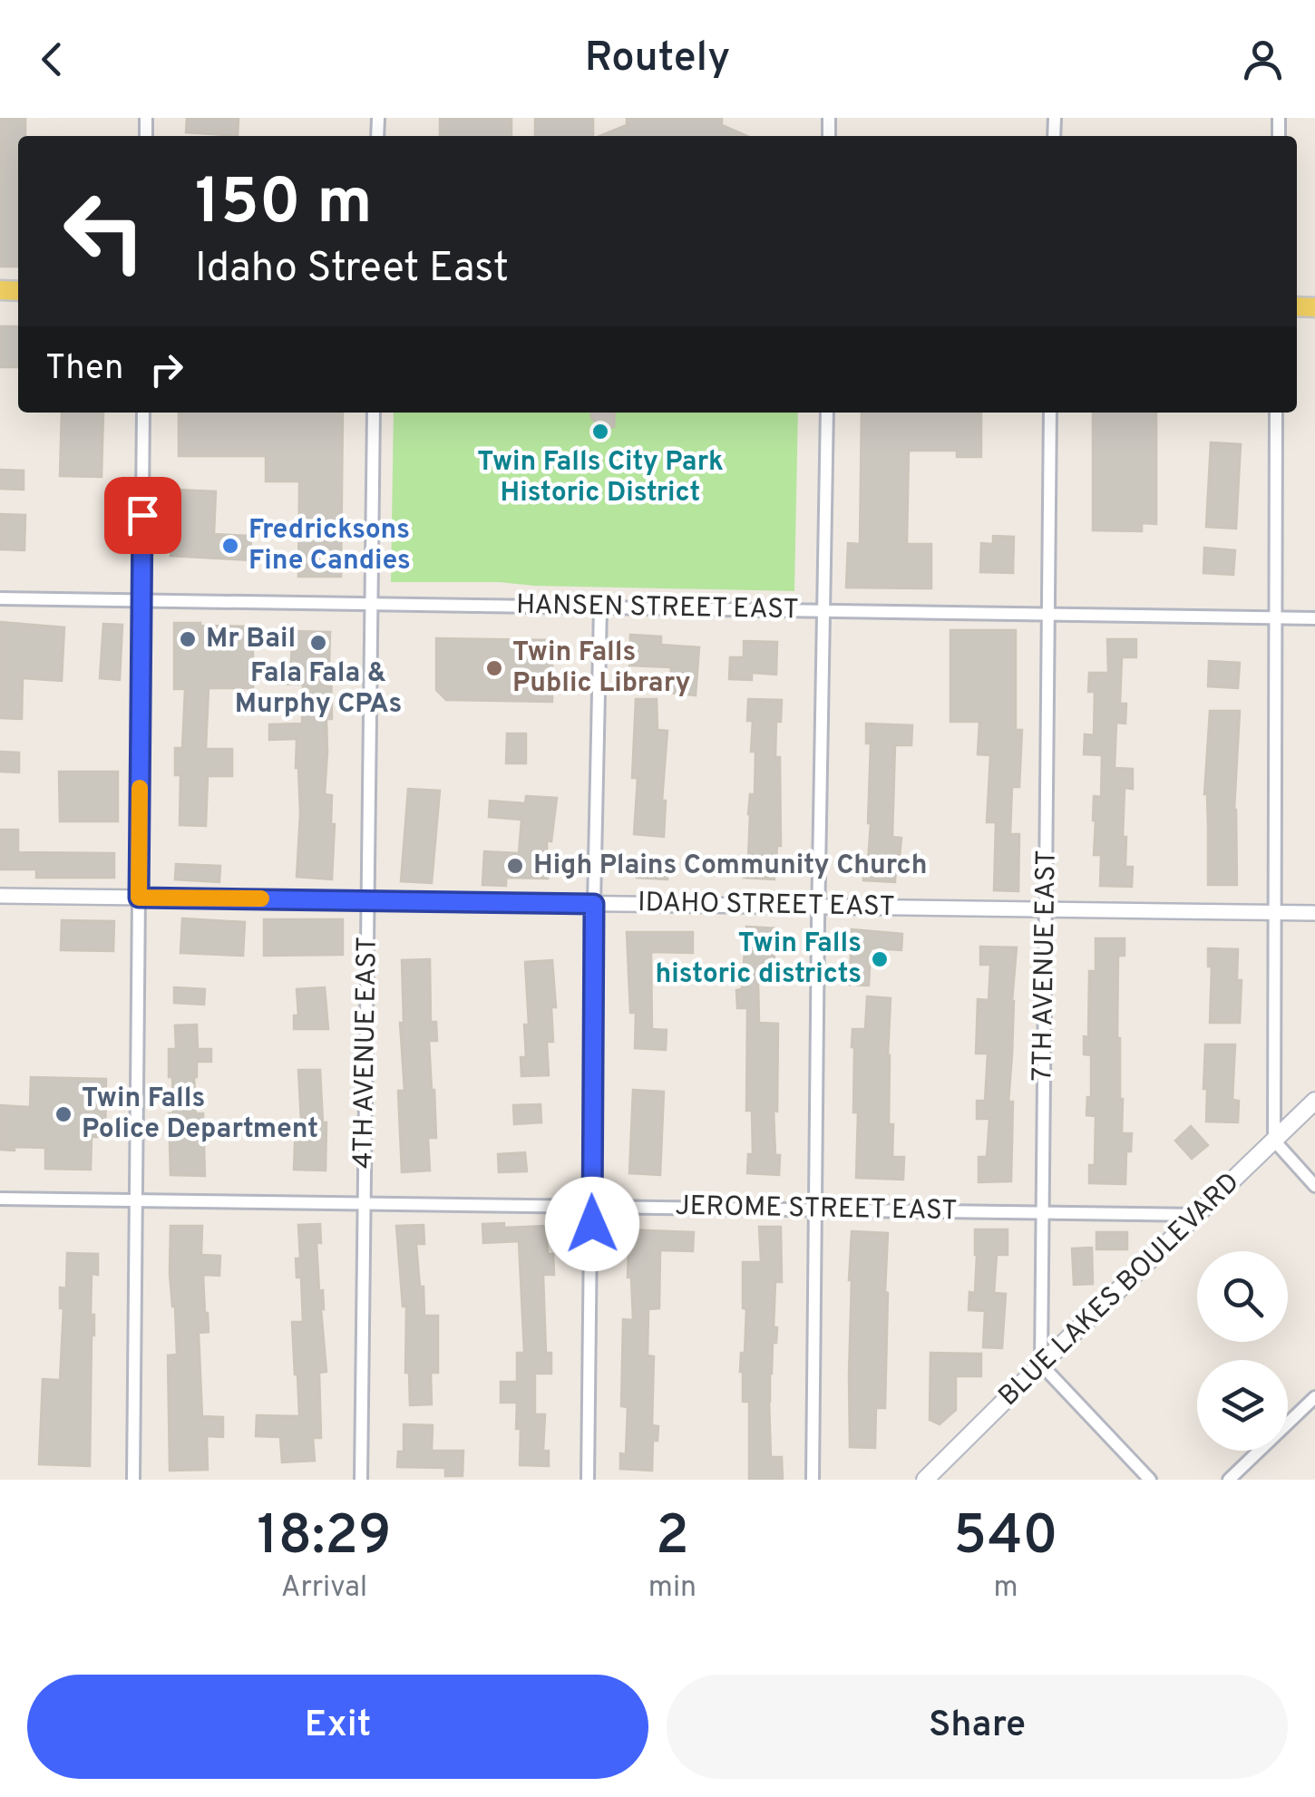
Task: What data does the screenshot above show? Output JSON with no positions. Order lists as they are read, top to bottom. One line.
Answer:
{"streets":{"main road":["BLUE LAKES BOULEVARD"],"street":["HANSEN STREET EAST","IDAHO STREET EAST","7TH AVENUE EAST","4TH AVENUE EAST","JEROME STREET EAST"]},"crossings":[["HANSEN STREET EAST","7TH AVENUE EAST"],["HANSEN STREET EAST","4TH AVENUE EAST"],["IDAHO STREET EAST","7TH AVENUE EAST"],["IDAHO STREET EAST","4TH AVENUE EAST"],["7TH AVENUE EAST","JEROME STREET EAST"],["7TH AVENUE EAST","BLUE LAKES BOULEVARD"],["4TH AVENUE EAST","JEROME STREET EAST"],["JEROME STREET EAST","BLUE LAKES BOULEVARD"]],"places":["Twin Falls City Park Historic District","Fredricksons Fine Candies","Mr Bail","Fala Fala & Murphy CPAs","Twin Falls Public Library","High Plains Community Church","Twin Falls historic districts","Twin Falls Police Department"],"page":{"header":"Routely","turn":["150 m","Idaho Street East"],"then":"Then","eta":["18:29","Arrival","2","min","540","m"],"buttons":["Exit","Share"]}}
